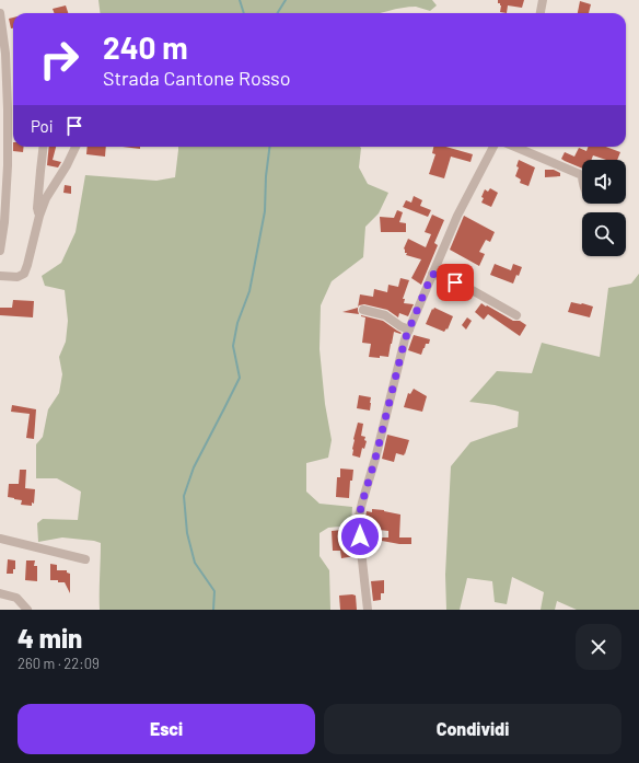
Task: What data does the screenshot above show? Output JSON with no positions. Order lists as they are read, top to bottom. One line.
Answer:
{"page":{"turn":["240 m","Strada Cantone Rosso"],"then":"Poi","heading":["4 min","260 m · 22:09"],"buttons":["Esci","Condividi"]}}
